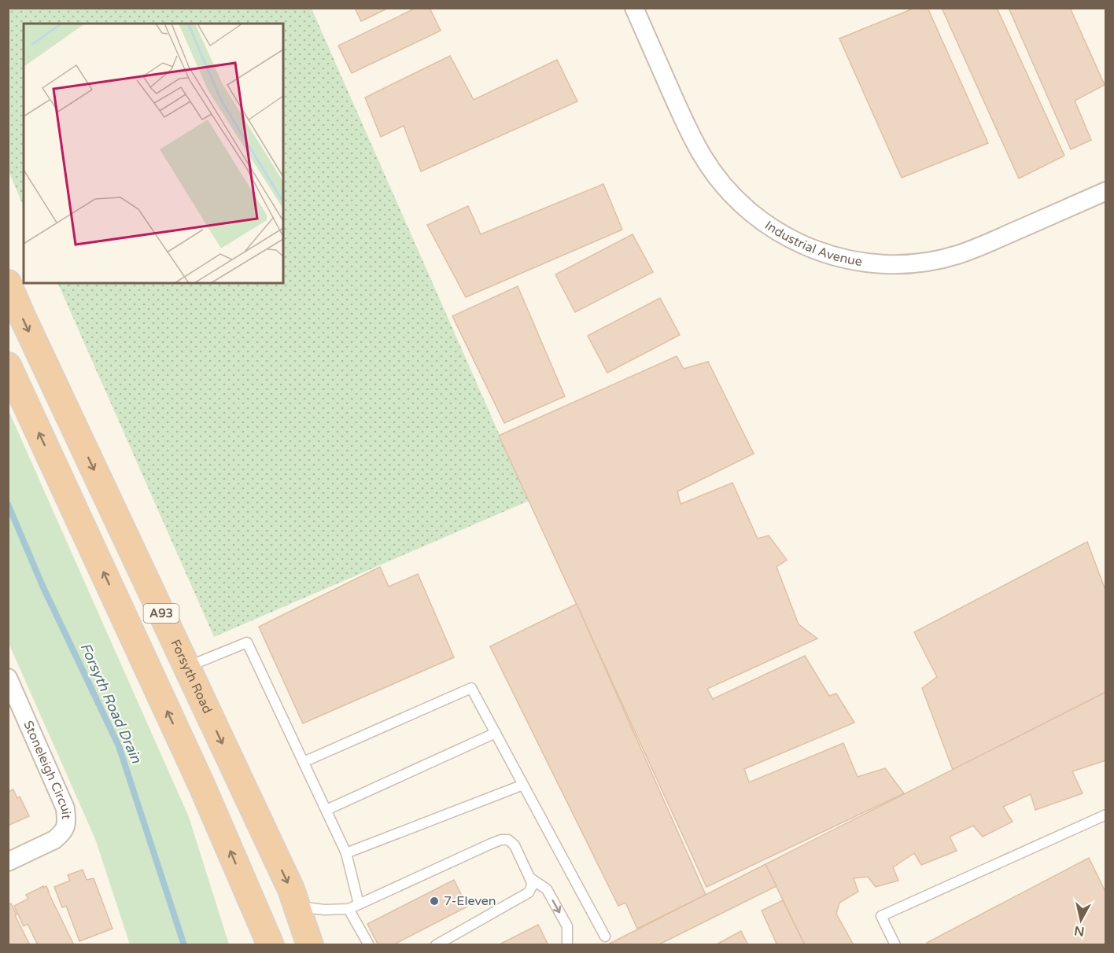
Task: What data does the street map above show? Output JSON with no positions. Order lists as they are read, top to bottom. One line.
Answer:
{"streets":{"highway":["A93","Forsyth Road"],"street":["Industrial Avenue","Stoneleigh Circuit"]},"water":["Forsyth Road Drain"],"places":["7-Eleven"],"north":"bottom"}
